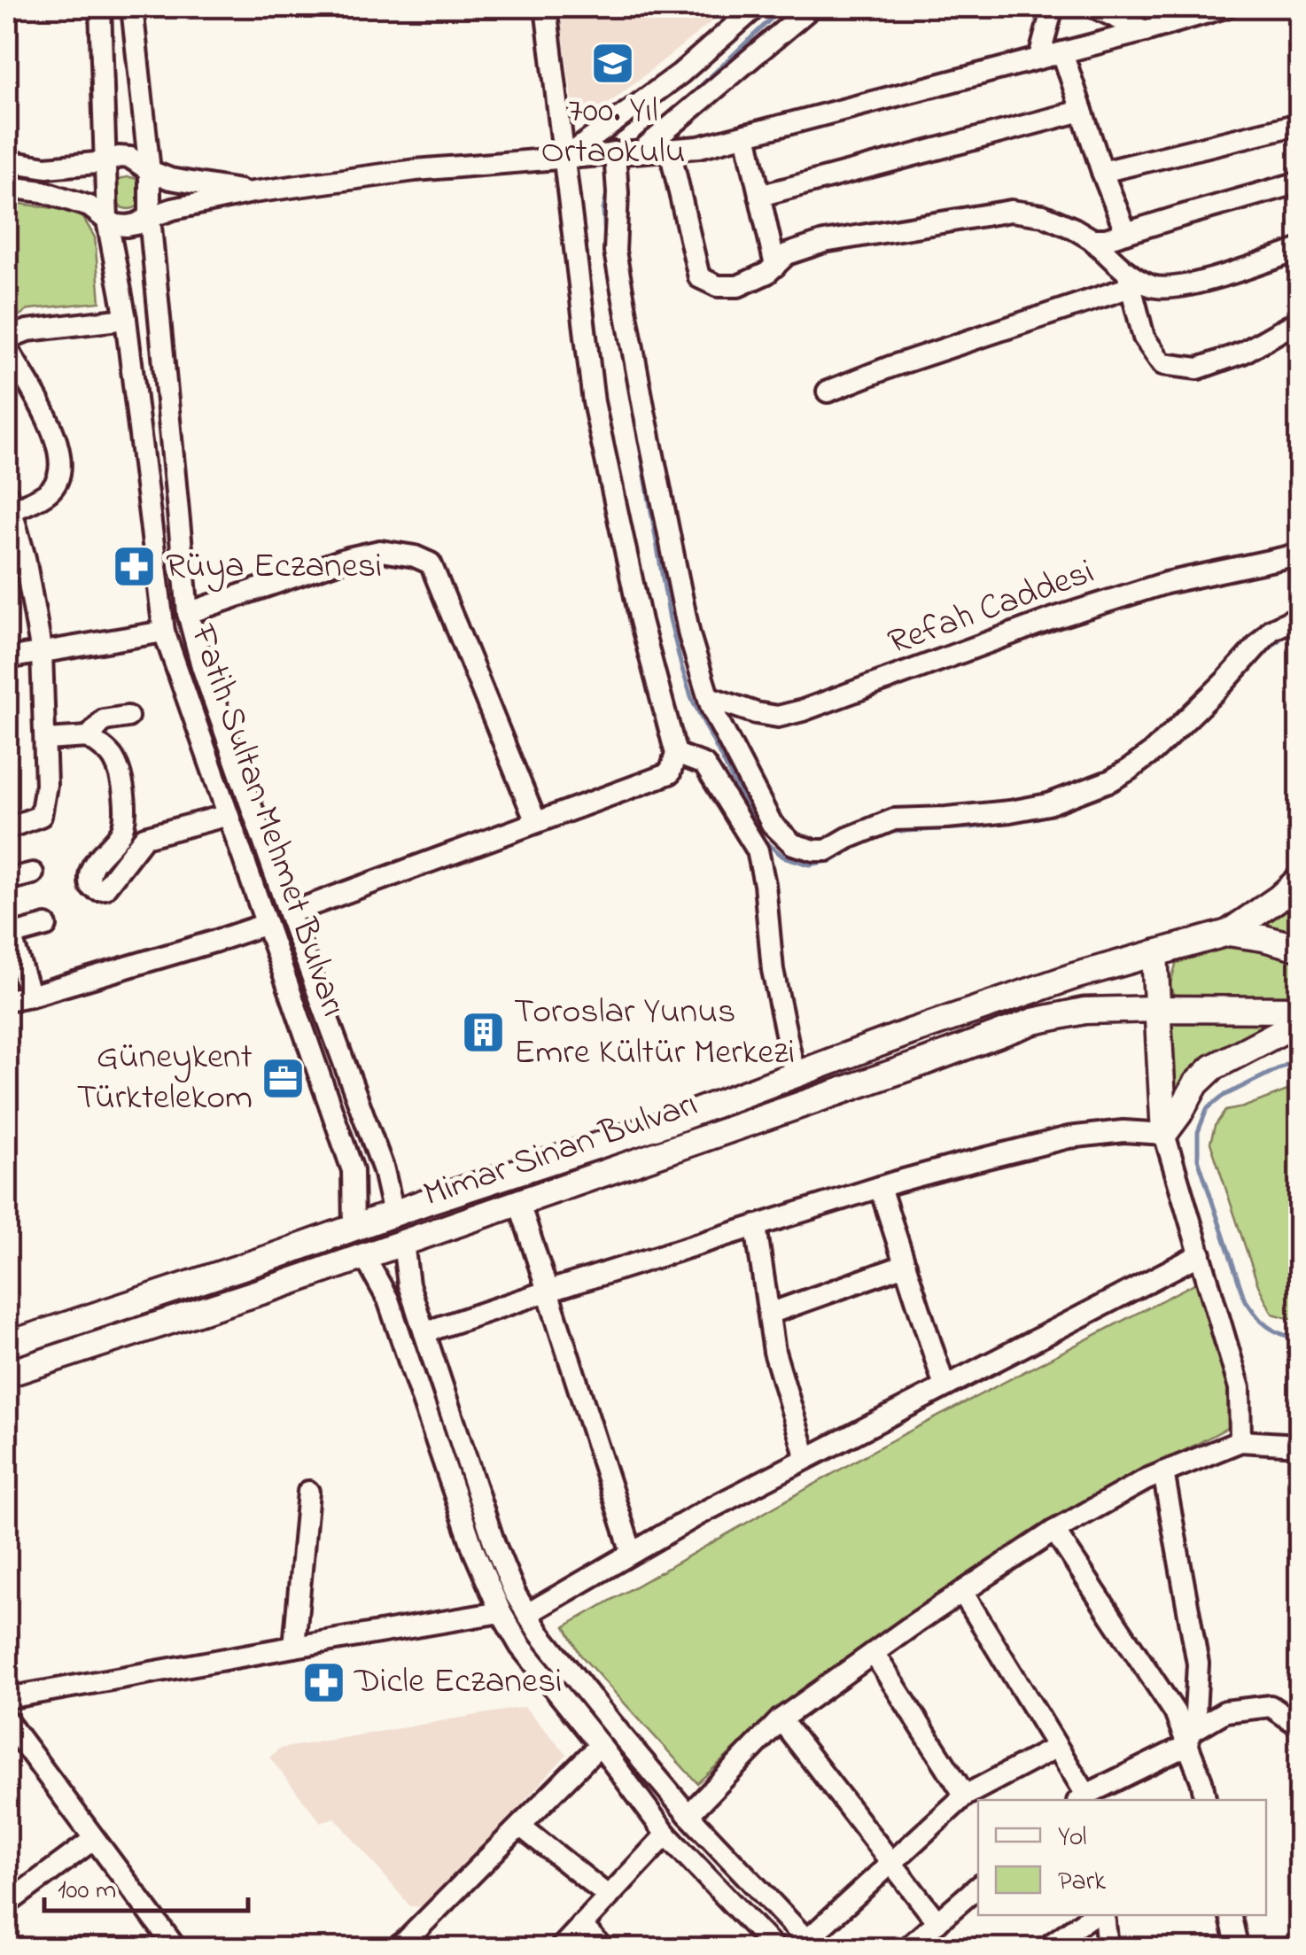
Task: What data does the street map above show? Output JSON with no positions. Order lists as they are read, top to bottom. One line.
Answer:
{"streets":{"main road":["Mimar Sinan Bulvarı"],"street":["Refah Caddesi","Fatih Sultan Mehmet Bulvarı"]},"crossings":[["Fatih Sultan Mehmet Bulvarı","Mimar Sinan Bulvarı"]],"places":{"school or university":["700. Yıl Ortaokulu"],"pharmacy":["Rüya Eczanesi","Dicle Eczanesi"],"building":["Toroslar Yunus Emre Kültür Merkezi"],"office":["Güneykent Türktelekom"]},"legend":["Yol","Park"],"scale_bar":"100 m"}
